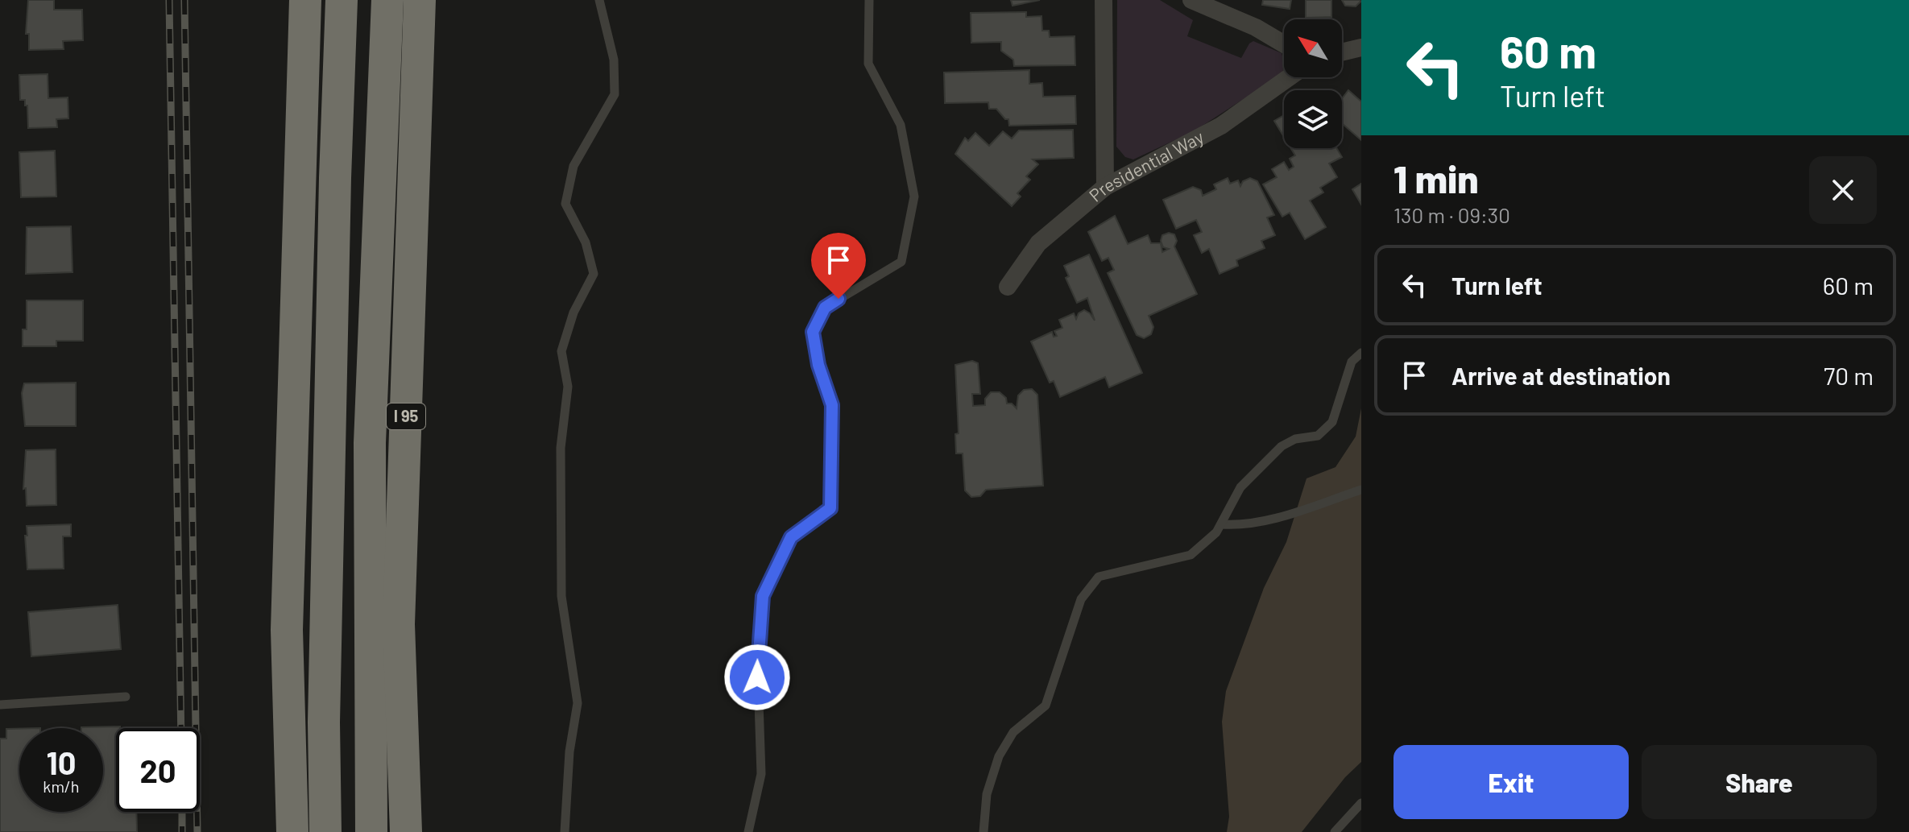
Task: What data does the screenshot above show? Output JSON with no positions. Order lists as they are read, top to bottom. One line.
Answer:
{"streets":{"highway":["I 95"],"street":["Presidential Way"]},"north":"top left","page":{"turn":["60 m","Turn left"],"heading":["1 min","130 m · 09:30"],"list":[{"name":"Turn left","value":"60 m"},{"name":"Arrive at destination","value":"70 m"}],"speed":"10 km/h","limit":"20","buttons":["Exit","Share"]}}
